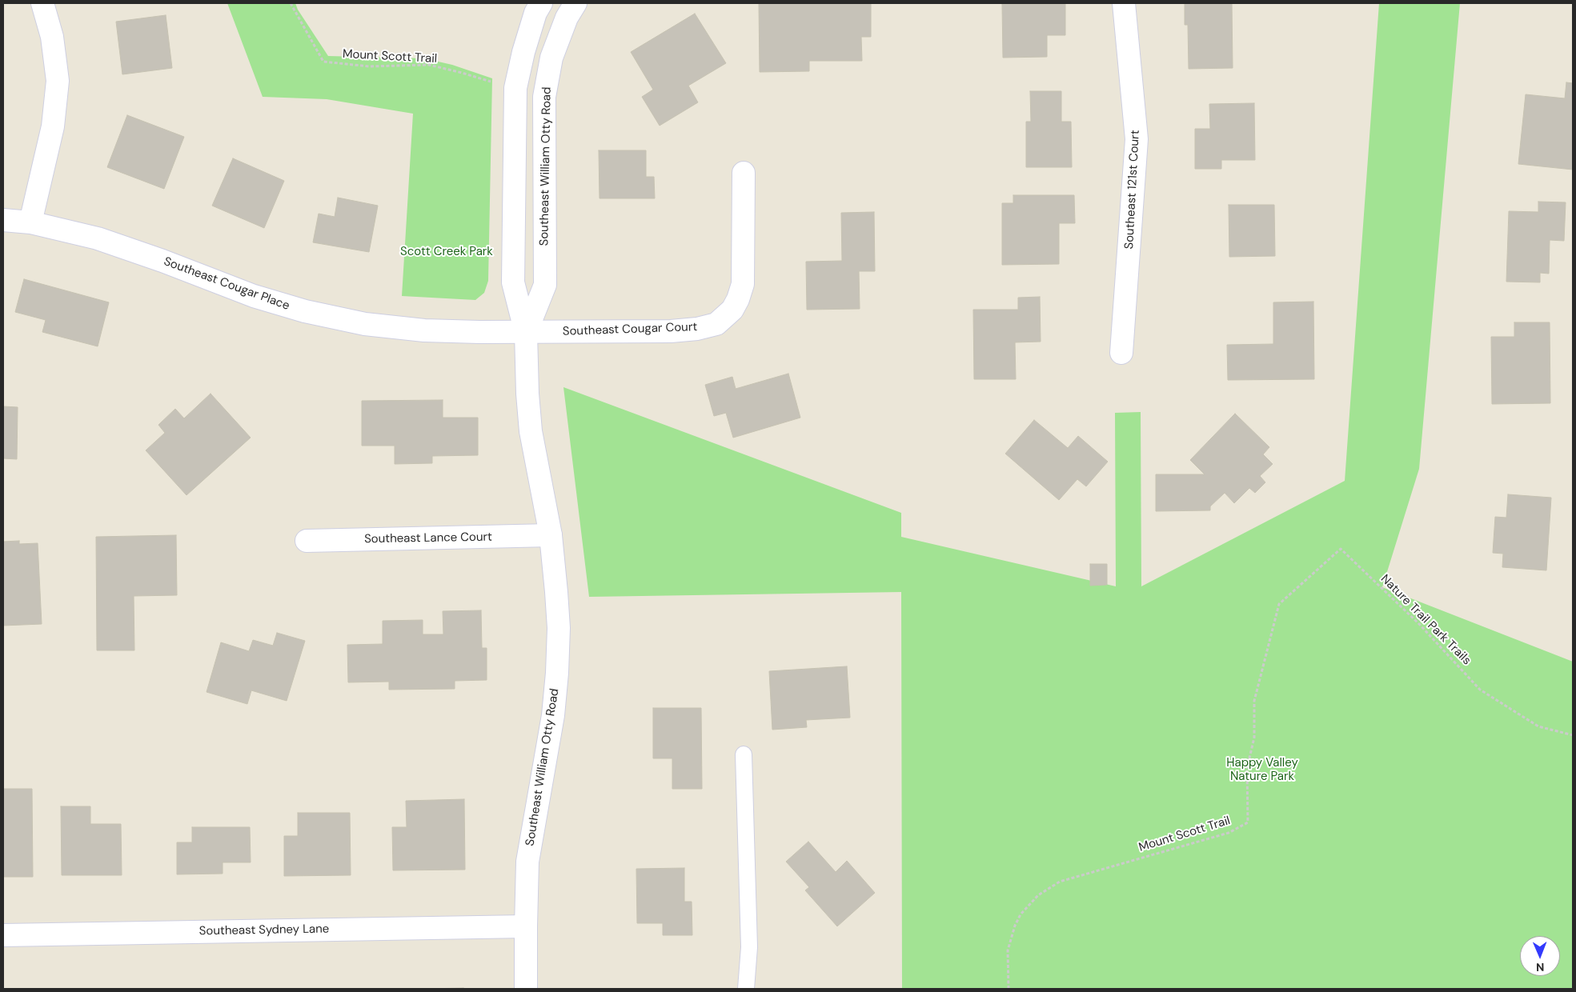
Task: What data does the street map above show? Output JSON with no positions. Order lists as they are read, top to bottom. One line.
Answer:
{"streets":{"street":["Southeast William Otty Road","Southeast 121st Court","Southeast Cougar Place","Southeast Cougar Court","Southeast Lance Court","Southeast Sydney Lane"],"path":["Mount Scott Trail","Nature Trail Park Trails"]},"crossings":[["Mount Scott Trail","Nature Trail Park Trails"],["Southeast William Otty Road","Southeast Cougar Place"],["Southeast William Otty Road","Southeast Cougar Court"],["Southeast William Otty Road","Southeast Lance Court"],["Southeast William Otty Road","Southeast Sydney Lane"],["Southeast Cougar Place","Southeast Cougar Court"]],"parks":["Scott Creek Park","Happy Valley Nature Park"],"north":"bottom"}
